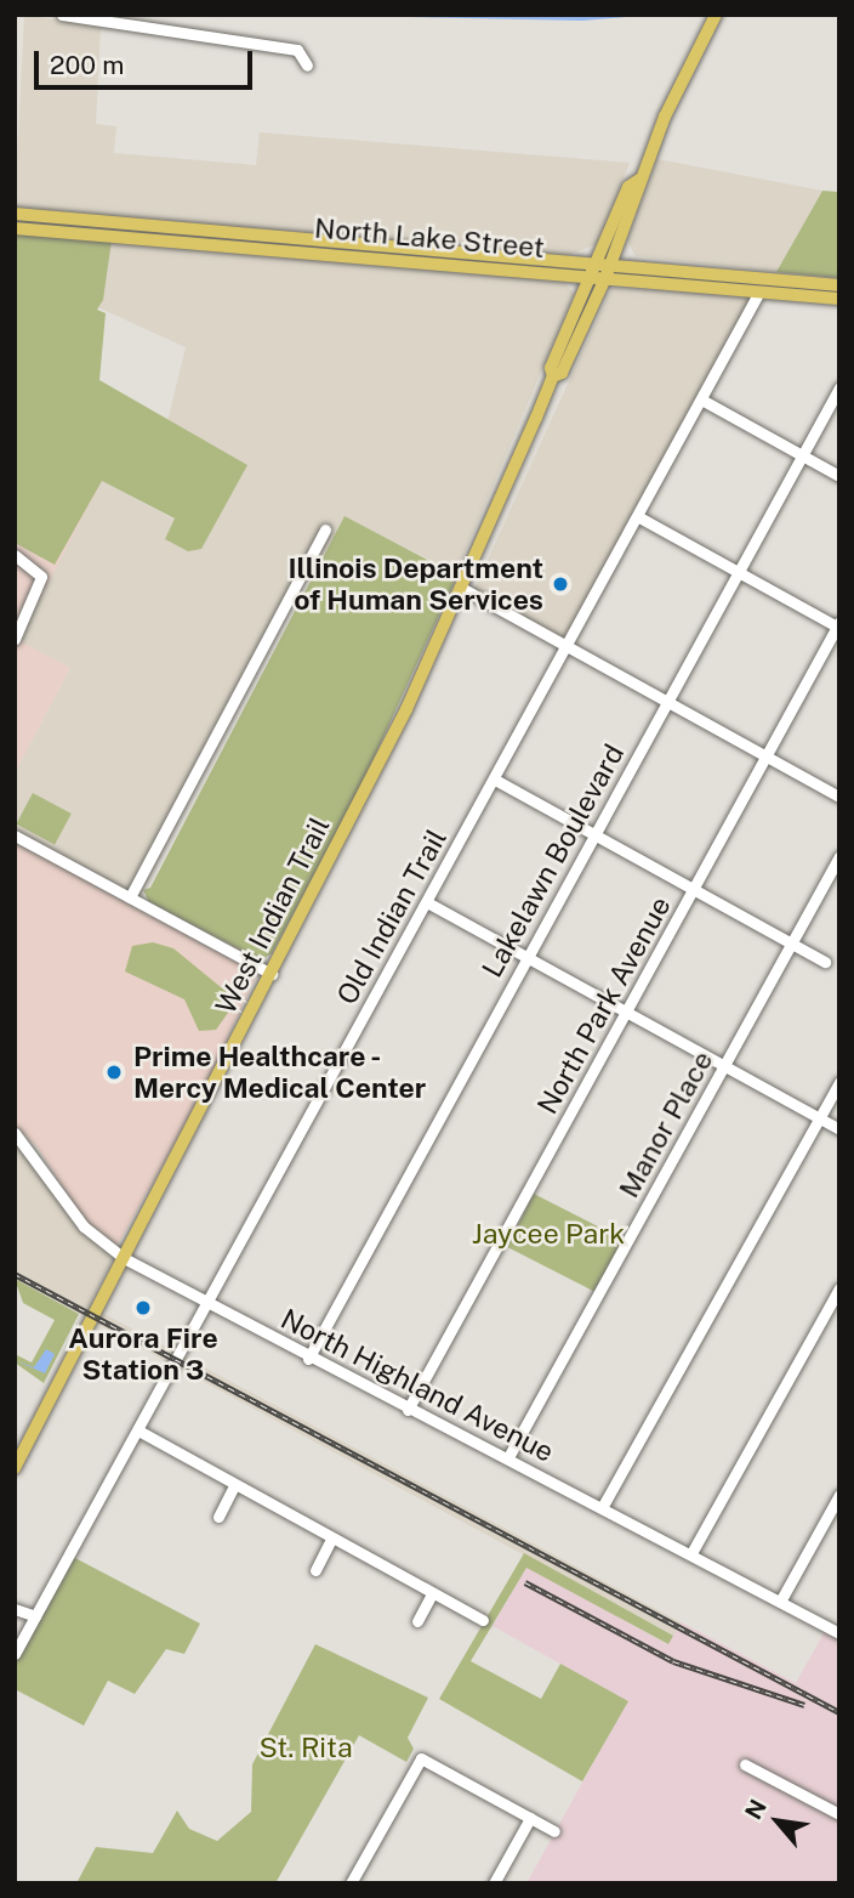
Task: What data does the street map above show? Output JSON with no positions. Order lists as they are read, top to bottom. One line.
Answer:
{"streets":{"main road":["North Lake Street","West Indian Trail"],"street":["Lakelawn Boulevard","Old Indian Trail","North Park Avenue","Manor Place","North Highland Avenue"]},"crossings":[["North Lake Street","West Indian Trail"],["North Lake Street","Old Indian Trail"],["Lakelawn Boulevard","North Highland Avenue"],["West Indian Trail","North Highland Avenue"],["Old Indian Trail","North Highland Avenue"],["North Park Avenue","North Highland Avenue"],["Manor Place","North Highland Avenue"]],"parks":["Jaycee Park","St. Rita"],"places":["Illinois Department of Human Services","Prime Healthcare - Mercy Medical Center","Aurora Fire Station 3"],"scale_bar":"200 m","north":"top left"}
